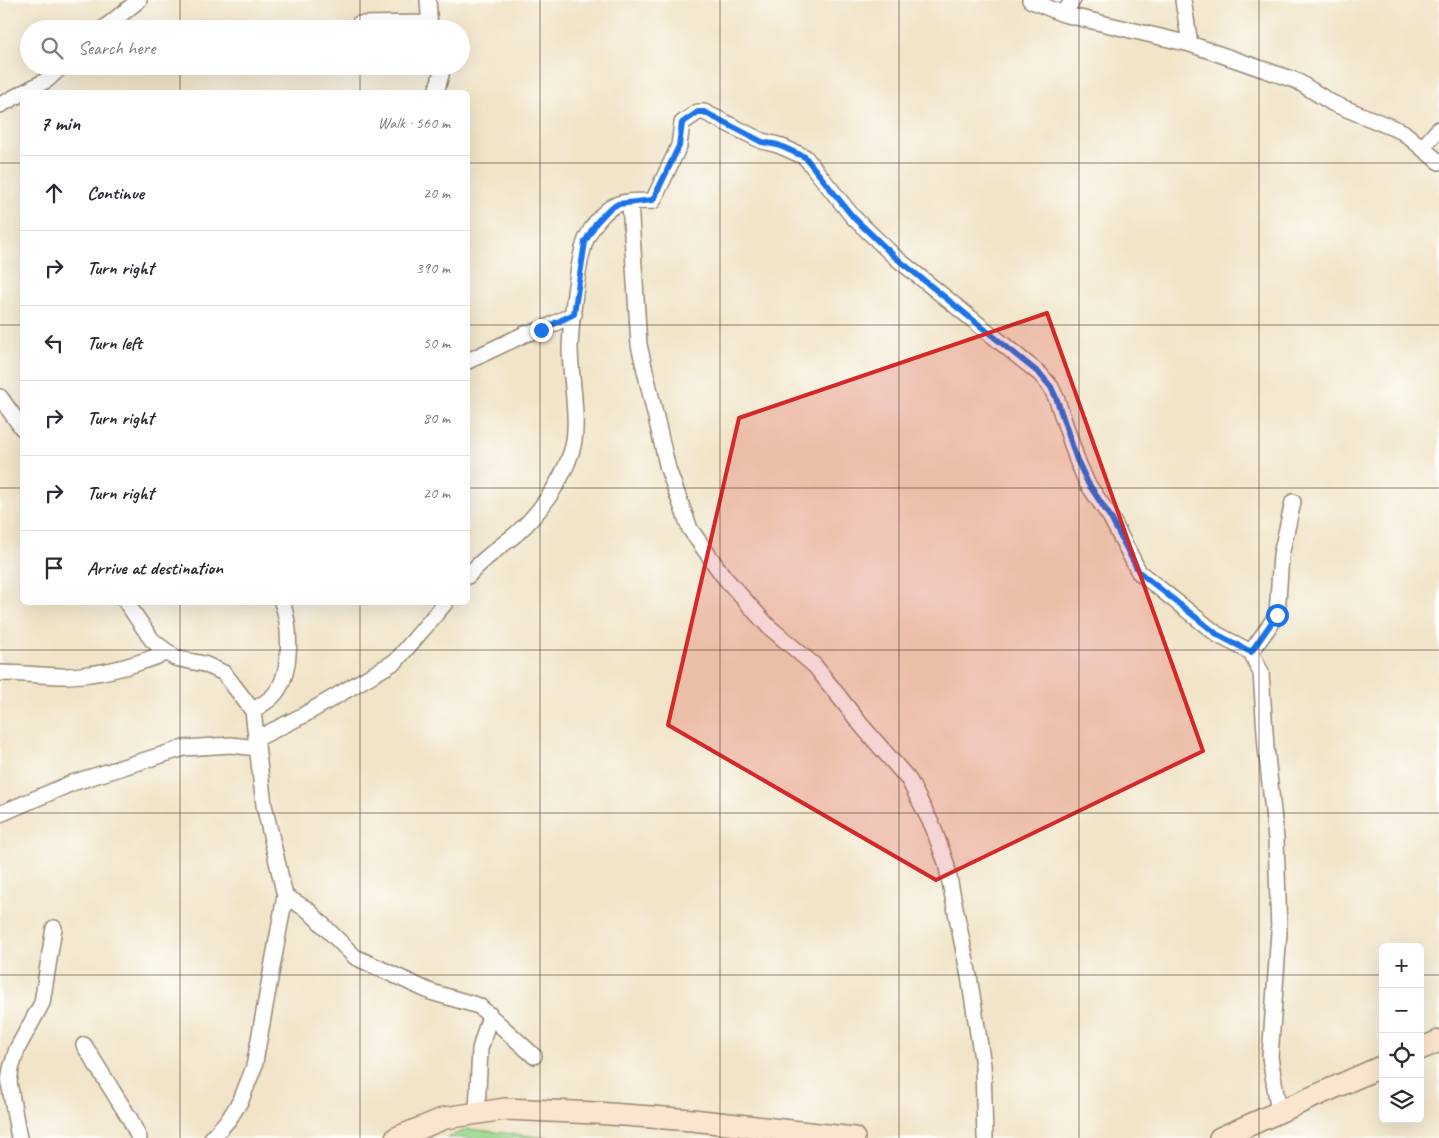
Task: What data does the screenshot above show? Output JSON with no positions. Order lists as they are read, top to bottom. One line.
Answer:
{"page":{"search":"Search here","heading":["7 min","Walk · 560 m"],"list":[["Continue","20 m"],["Turn right","390 m"],["Turn left","50 m"],["Turn right","80 m"],["Turn right","20 m"],"Arrive at destination"],"map_buttons":["+","−"]}}
